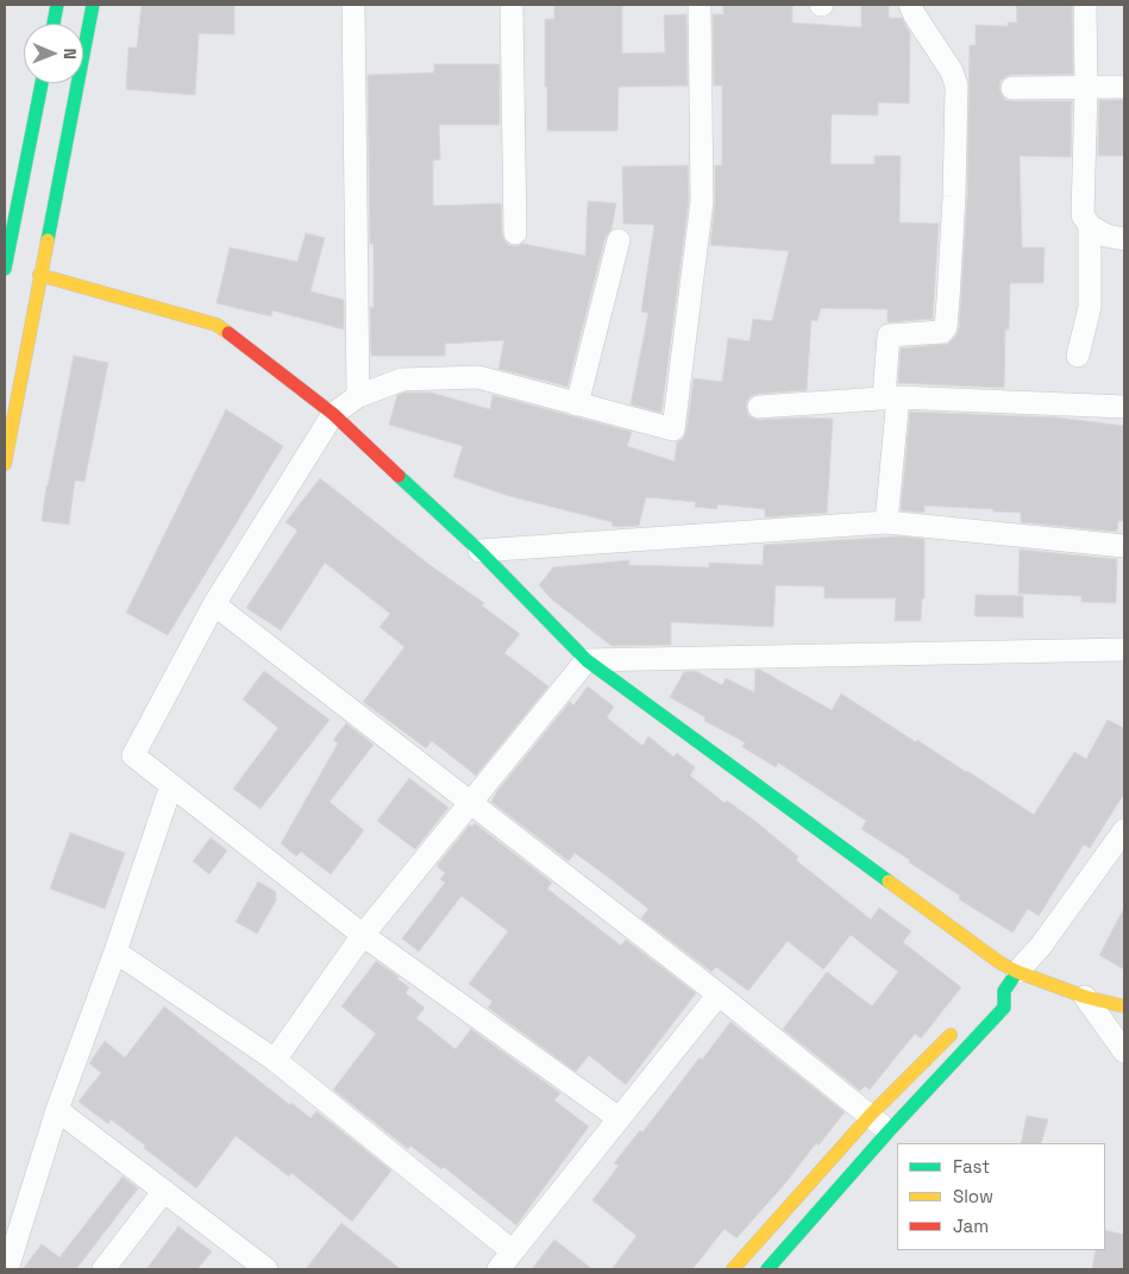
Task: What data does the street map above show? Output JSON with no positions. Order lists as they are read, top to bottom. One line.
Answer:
{"legend":["Fast","Slow","Jam"],"north":"right"}
